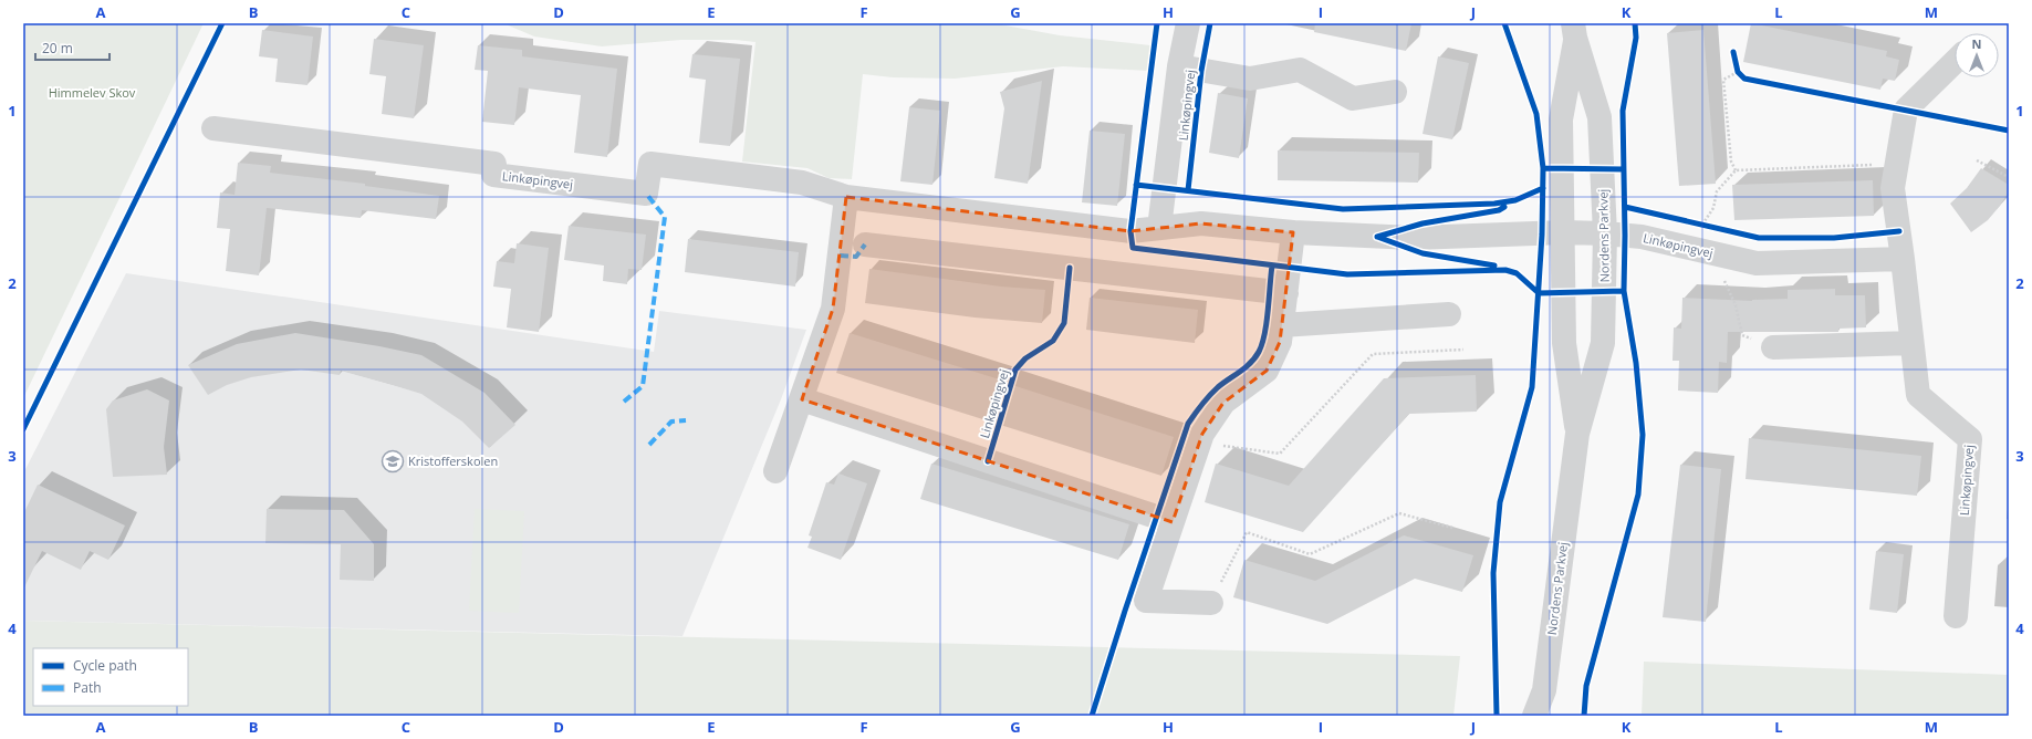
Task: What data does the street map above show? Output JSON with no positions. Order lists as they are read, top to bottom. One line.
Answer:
{"streets":{"street":["Linkøpingvej","Nordens Parkvej"]},"crossings":[["Linkøpingvej","Nordens Parkvej"]],"parks":["Himmelev Skov"],"places":{"school or university":["Kristofferskolen"]},"legend":["Cycle path","Path"],"scale_bar":"20 m","north":"top","grid":{"columns":["A","B","C","D","E","F","G","H","I","J","K","L","M"],"rows":["1","2","3","4"]}}
